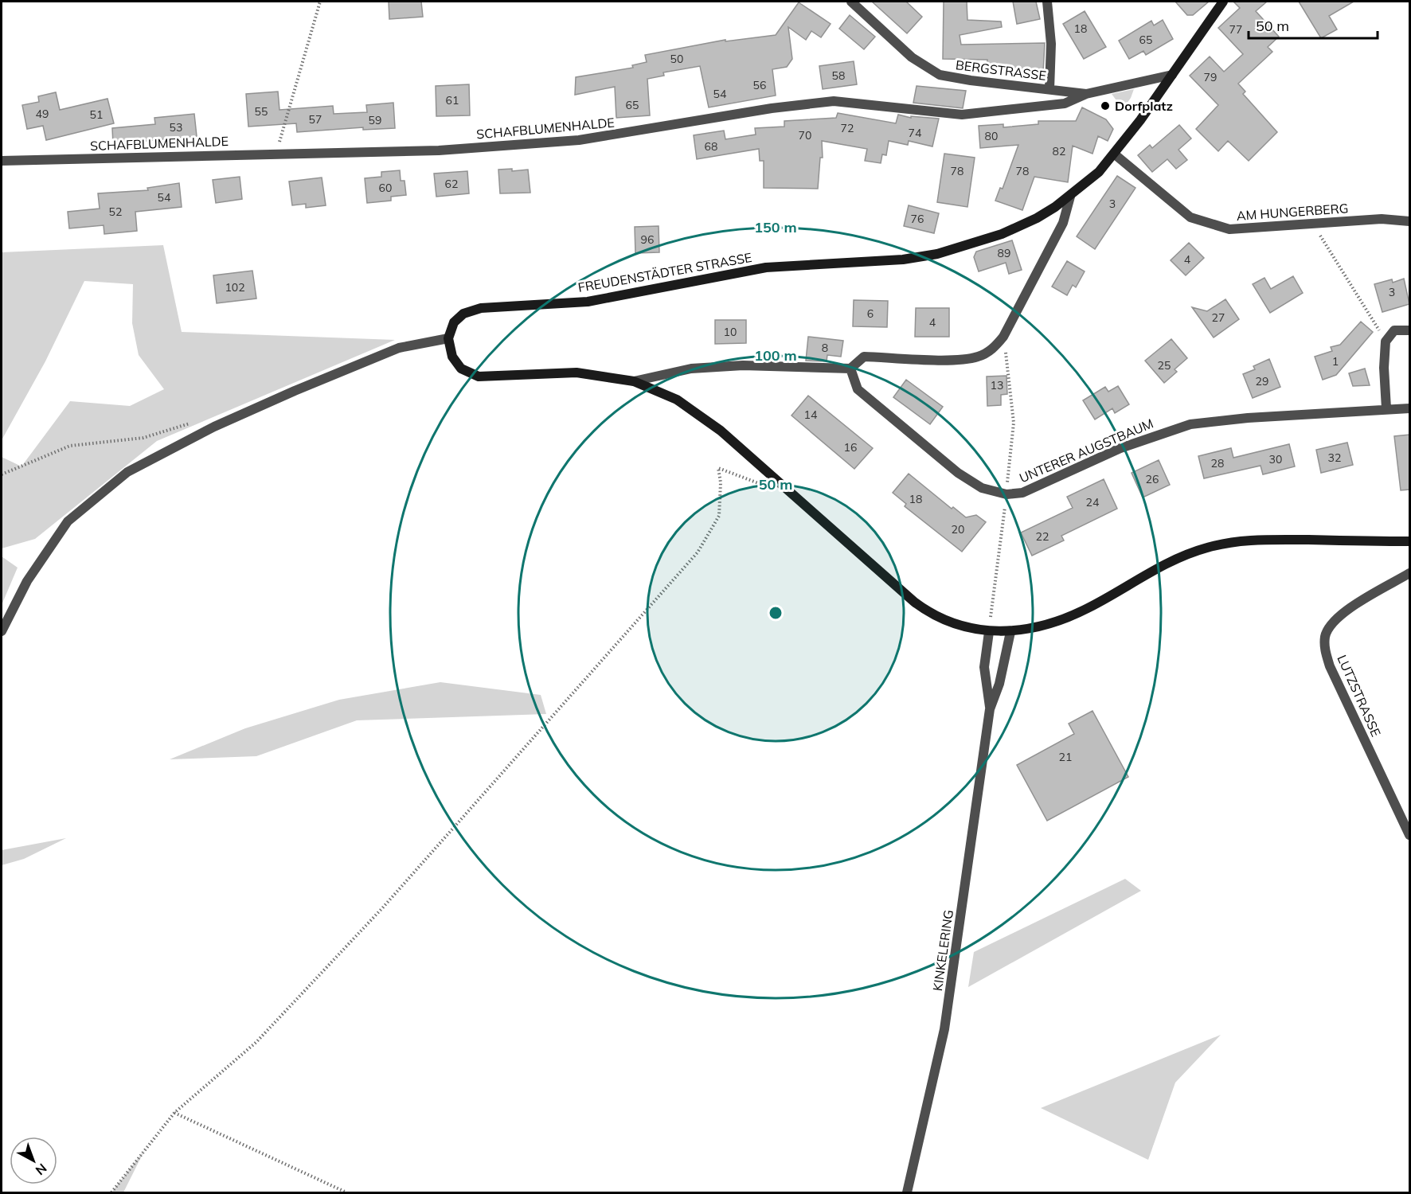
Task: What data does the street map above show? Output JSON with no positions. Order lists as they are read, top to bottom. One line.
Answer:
{"streets":{"street":["BERGSTRASSE","SCHAFBLUMENHALDE","AM HUNGERBERG","FREUDENSTÄDTER STRASSE","UNTERER AUGSTBAUM","LUTZSTRASSE","KINKELERING"]},"crossings":[["BERGSTRASSE","SCHAFBLUMENHALDE"],["BERGSTRASSE","FREUDENSTÄDTER STRASSE"],["AM HUNGERBERG","FREUDENSTÄDTER STRASSE"]],"places":["Dorfplatz"],"house_numbers":["18","77","65","50","58","79","56","54","61","65","55","49","51","57","59","53","72","74","70","80","68","82","78","78","62","60","54","3","52","76","96","89","4","102","3","6","27","4","10","8","1","25","29","13","14","16","32","30","28","26","18","24","20","22","21"],"scale_bar":"50 m","north":"bottom right","rings":["150 m","100 m","50 m"]}
